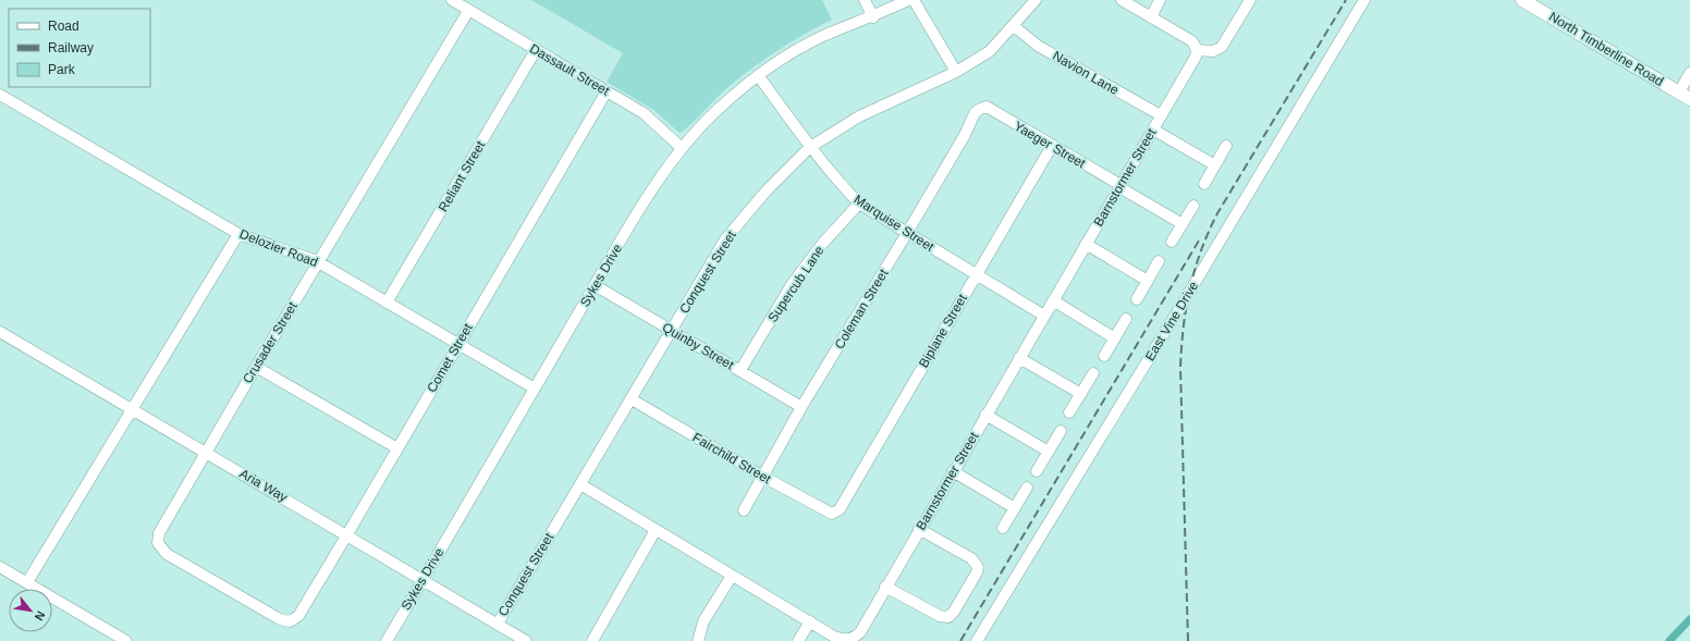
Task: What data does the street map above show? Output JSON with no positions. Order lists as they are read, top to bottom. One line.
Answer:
{"streets":{"main road":["North Timberline Road"],"street":["Dassault Street","Navion Lane","Yaeger Street","Reliant Street","Barnstormer Street","Marquise Street","Delozier Road","Conquest Street","Sykes Drive","Supercub Lane","Coleman Street","East Vine Drive","Biplane Street","Crusader Street","Quinby Street","Comet Street","Fairchild Street","Aria Way"]},"crossings":[["Dassault Street","Reliant Street"],["Dassault Street","Sykes Drive"],["Dassault Street","Crusader Street"],["Dassault Street","Comet Street"],["Navion Lane","Barnstormer Street"],["Navion Lane","Conquest Street"],["Yaeger Street","Barnstormer Street"],["Yaeger Street","Coleman Street"],["Yaeger Street","Biplane Street"],["Reliant Street","Delozier Road"],["Barnstormer Street","Marquise Street"],["Barnstormer Street","Conquest Street"],["Marquise Street","Conquest Street"],["Marquise Street","Sykes Drive"],["Marquise Street","Supercub Lane"],["Marquise Street","Coleman Street"],["Marquise Street","Biplane Street"],["Delozier Road","Sykes Drive"],["Delozier Road","Crusader Street"],["Delozier Road","Comet Street"],["Conquest Street","Quinby Street"],["Conquest Street","Fairchild Street"],["Conquest Street","Aria Way"],["Sykes Drive","Quinby Street"],["Sykes Drive","Aria Way"],["Supercub Lane","Quinby Street"],["Coleman Street","Quinby Street"],["Coleman Street","Fairchild Street"],["Biplane Street","Fairchild Street"],["Crusader Street","Comet Street"],["Crusader Street","Aria Way"],["Comet Street","Aria Way"]],"legend":["Road","Railway","Park"],"north":"bottom right"}
